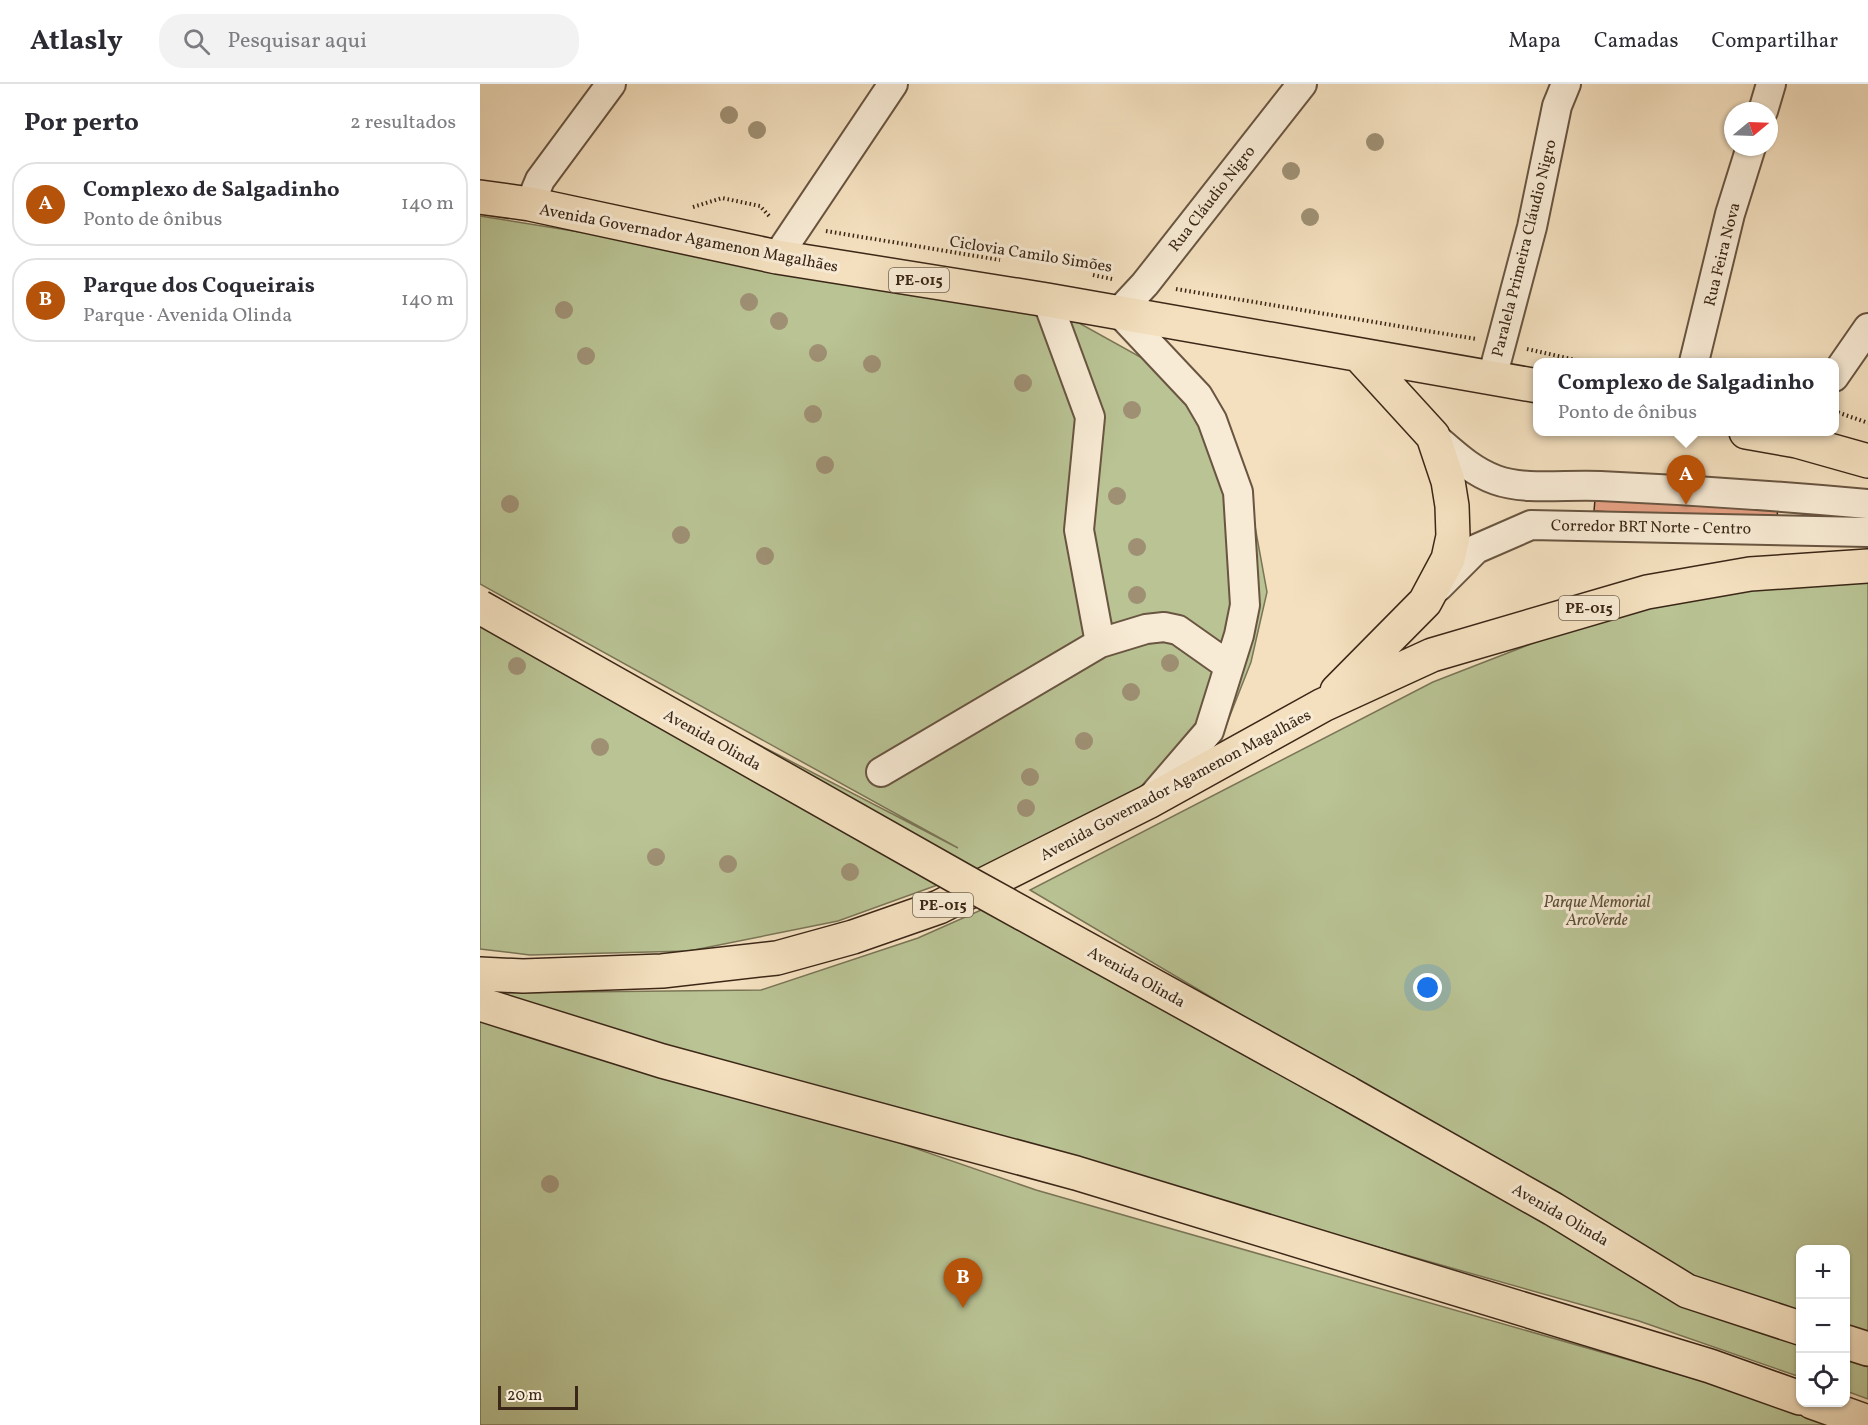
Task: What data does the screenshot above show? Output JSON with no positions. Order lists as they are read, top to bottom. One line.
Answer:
{"streets":{"main road":["Avenida Governador Agamenon Magalhães","PE-015","Avenida Olinda"],"street":["Rua Cláudio Nigro","Paralela Primeira Cláudio Nigro","Rua Feira Nova","Corredor BRT Norte - Centro"],"path":["Ciclovia Camilo Simões"]},"crossings":[["Rua Cláudio Nigro","Avenida Governador Agamenon Magalhães"],["Rua Cláudio Nigro","Ciclovia Camilo Simões"],["Avenida Governador Agamenon Magalhães","Paralela Primeira Cláudio Nigro"],["Paralela Primeira Cláudio Nigro","Ciclovia Camilo Simões"]],"parks":["Parque Memorial ArcoVerde"],"scale_bar":"20 m","north":"right","page":{"header":"Atlasly","search":"Pesquisar aqui","nav":["Mapa","Camadas","Compartilhar"],"heading":["Por perto","2 resultados"],"list":[{"mark":"A","name":"Complexo de Salgadinho","note":"Ponto de ônibus","value":"140 m"},{"mark":"B","name":"Parque dos Coqueirais","note":"Parque · Avenida Olinda","value":"140 m"}],"popup":["Complexo de Salgadinho","Ponto de ônibus"],"pins":["A","B"],"map_buttons":["+","−"],"scale":"20 m"}}
